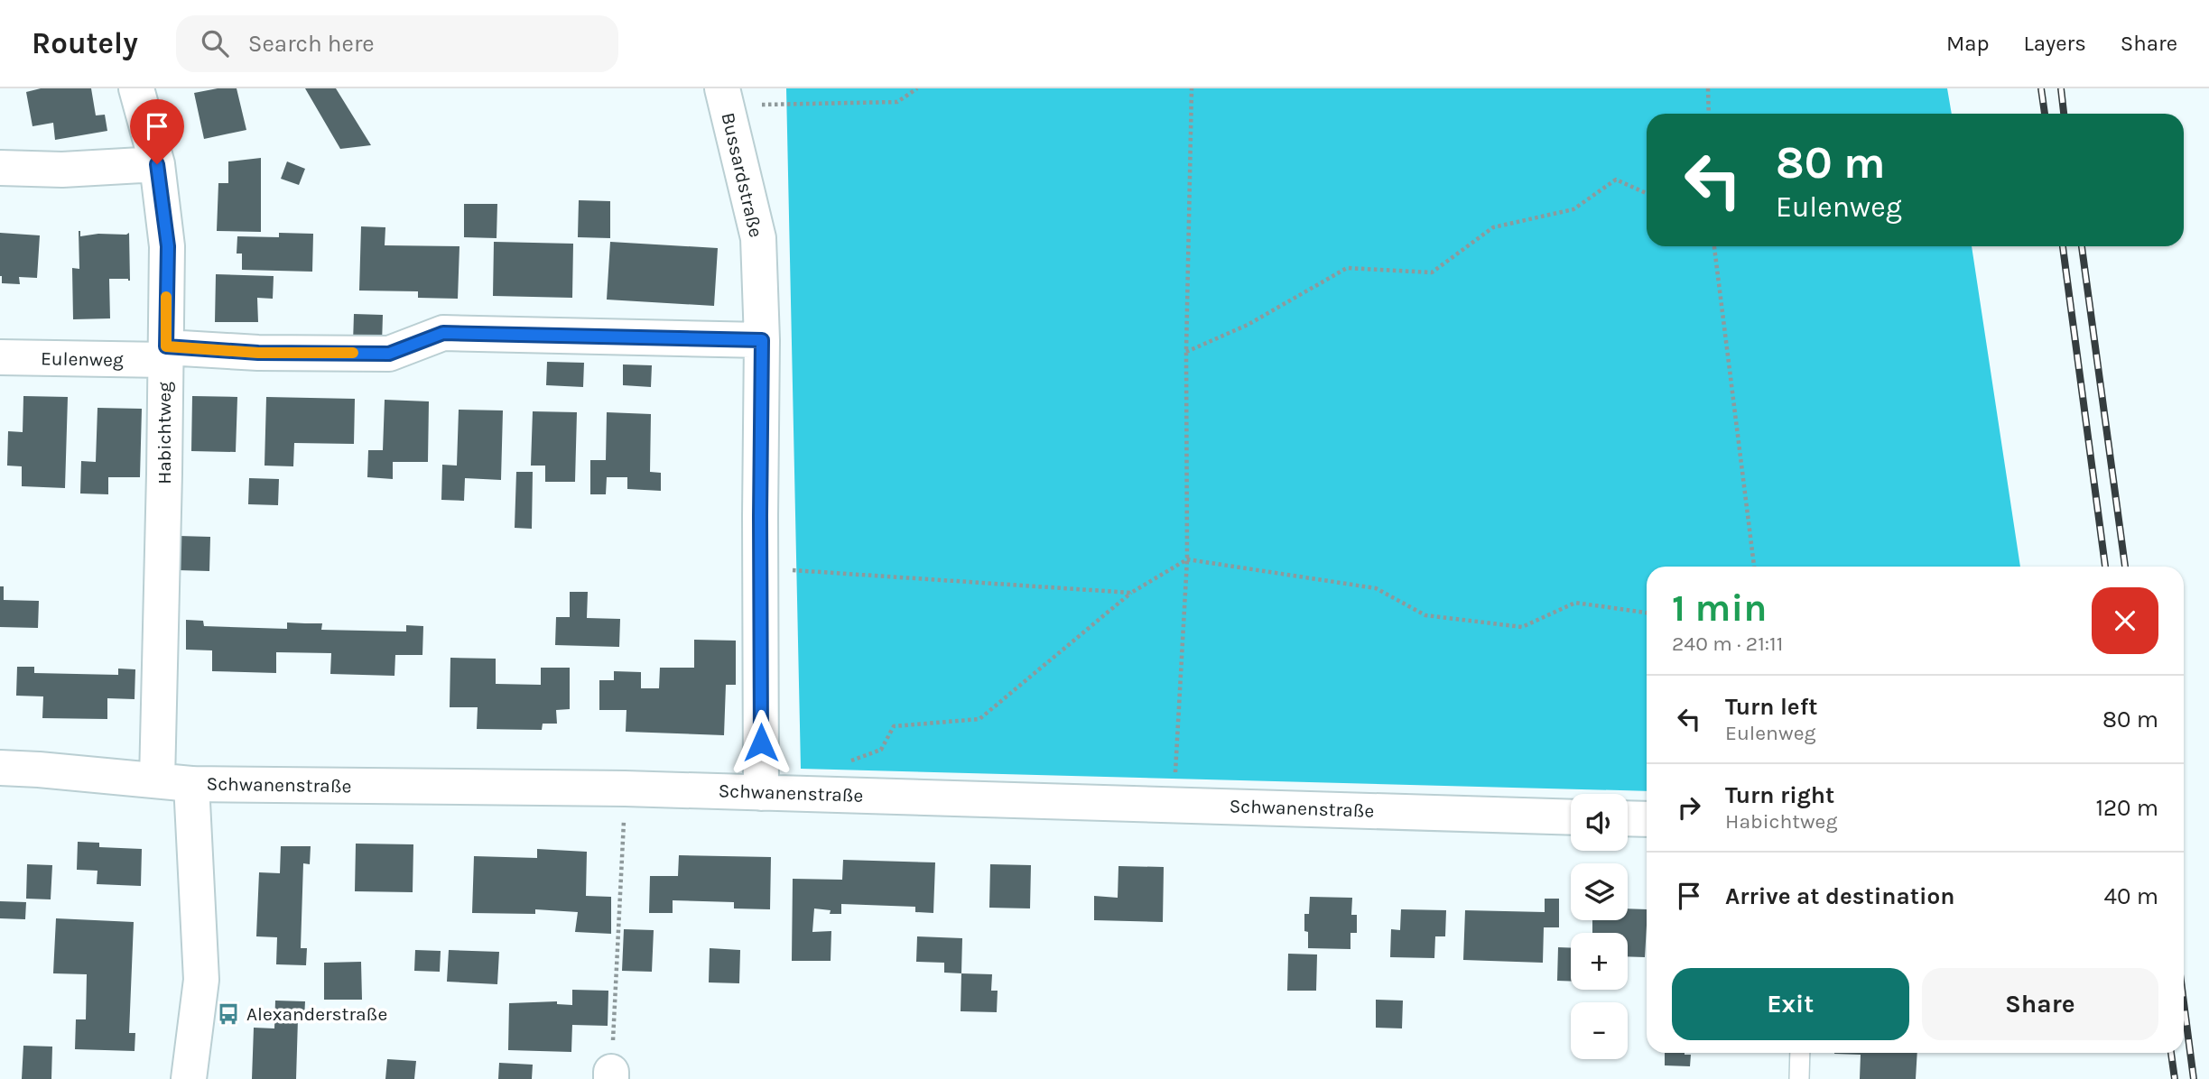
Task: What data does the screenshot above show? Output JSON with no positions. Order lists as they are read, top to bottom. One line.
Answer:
{"streets":{"street":["Bussardstraße","Eulenweg","Habichtweg","Schwanenstraße"]},"crossings":[["Bussardstraße","Eulenweg"],["Bussardstraße","Schwanenstraße"],["Eulenweg","Habichtweg"],["Habichtweg","Schwanenstraße"]],"places":{"bus stop":["Alexanderstraße"]},"page":{"header":"Routely","search":"Search here","nav":["Map","Layers","Share"],"turn":["80 m","Eulenweg"],"heading":["1 min","240 m · 21:11"],"list":[{"name":"Turn left","note":"Eulenweg","value":"80 m"},{"name":"Turn right","note":"Habichtweg","value":"120 m"},{"name":"Arrive at destination","value":"40 m"}],"map_buttons":["+","−"],"buttons":["Exit","Share"]}}
